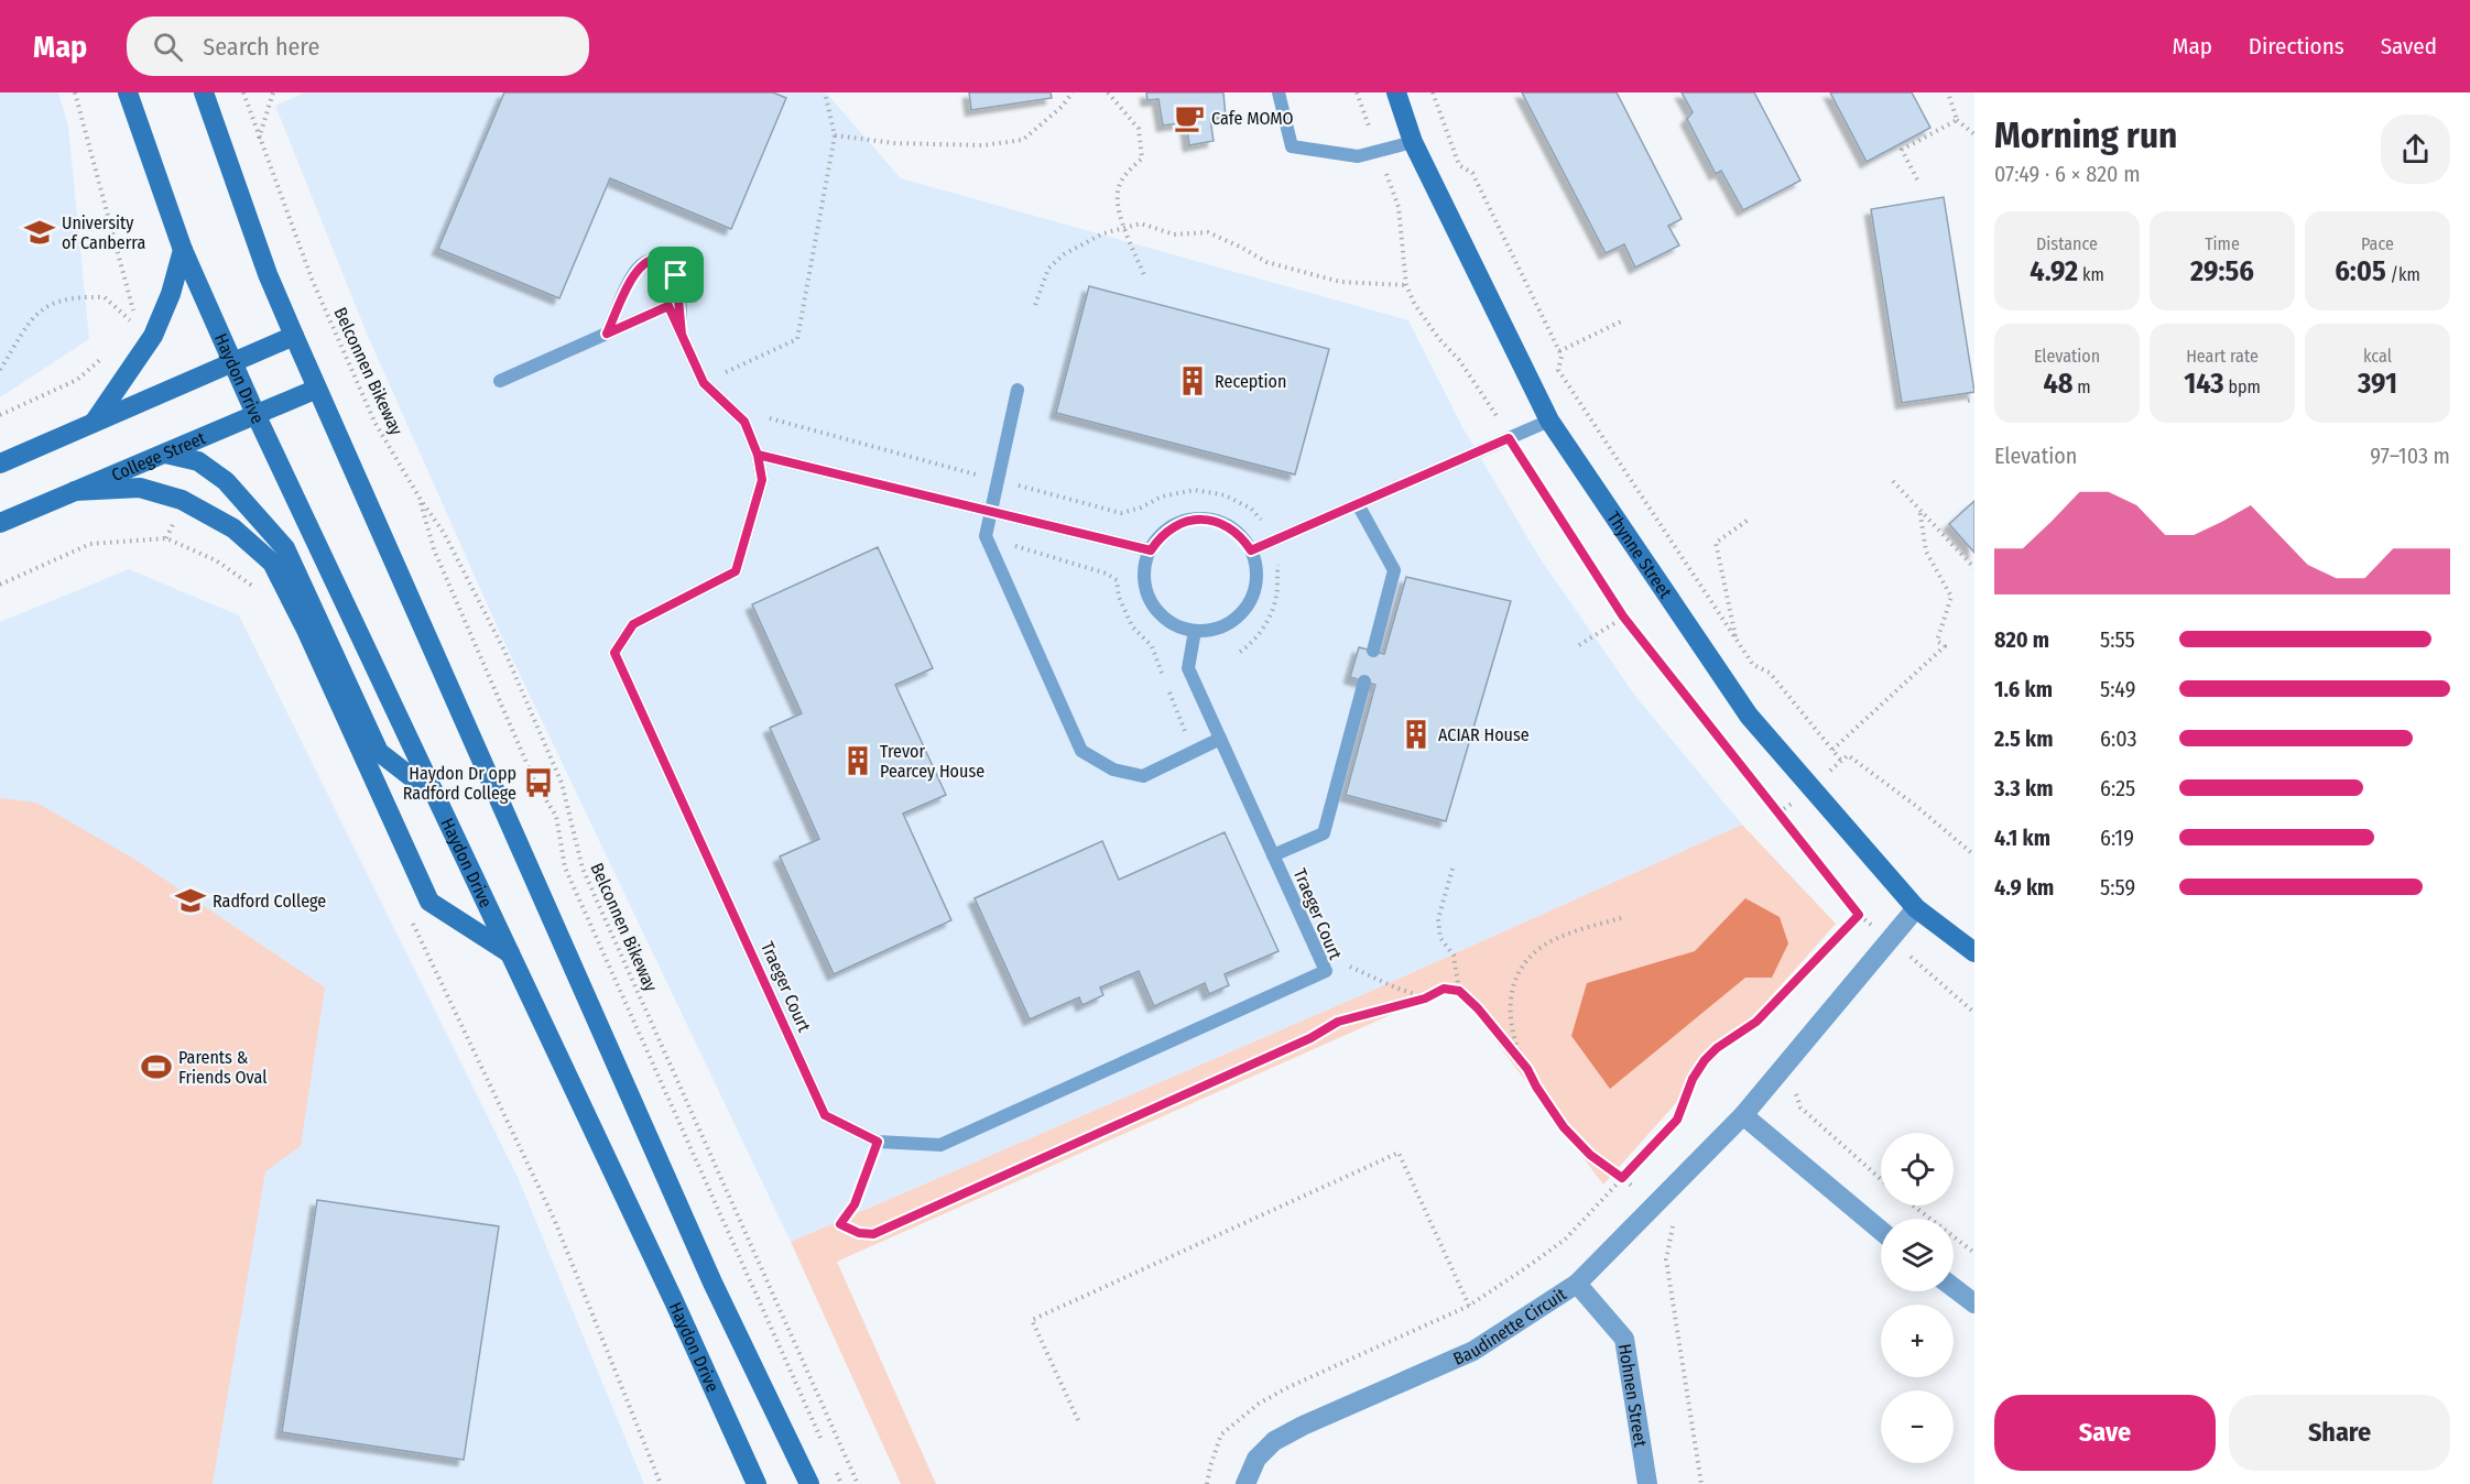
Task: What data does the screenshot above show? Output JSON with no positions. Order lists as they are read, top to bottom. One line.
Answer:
{"streets":{"main road":["Haydon Drive","College Street","Thynne Street"],"street":["Baudinette Circuit","Hohnen Street"],"lane":["Traeger Court"],"path":["Belconnen Bikeway"]},"crossings":[["Haydon Drive","College Street"],["Thynne Street","Baudinette Circuit"],["Baudinette Circuit","Hohnen Street"]],"places":{"cafe":["Cafe MOMO"],"school or university":["University of Canberra","Radford College"],"building":["Reception","ACIAR House","Trevor Pearcey House"],"bus stop":["Haydon Dr opp Radford College"],"sports":["Parents & Friends Oval"]},"page":{"header":"Map","search":"Search here","nav":["Map","Directions","Saved"],"heading":["Morning run","07:49 · 6 × 820 m"],"stats":[["Distance","4.92 km"],["Time","29:56"],["Pace","6:05 /km"],["Elevation","48 m"],["Heart rate","143 bpm"],["kcal","391"]],"chart":["Elevation","97–103 m"],"list":[{"name":"820 m","note":"5:55"},{"name":"1.6 km","note":"5:49"},{"name":"2.5 km","note":"6:03"},{"name":"3.3 km","note":"6:25"},{"name":"4.1 km","note":"6:19"},{"name":"4.9 km","note":"5:59"}],"map_buttons":["+","−"],"buttons":["Save","Share"]}}
